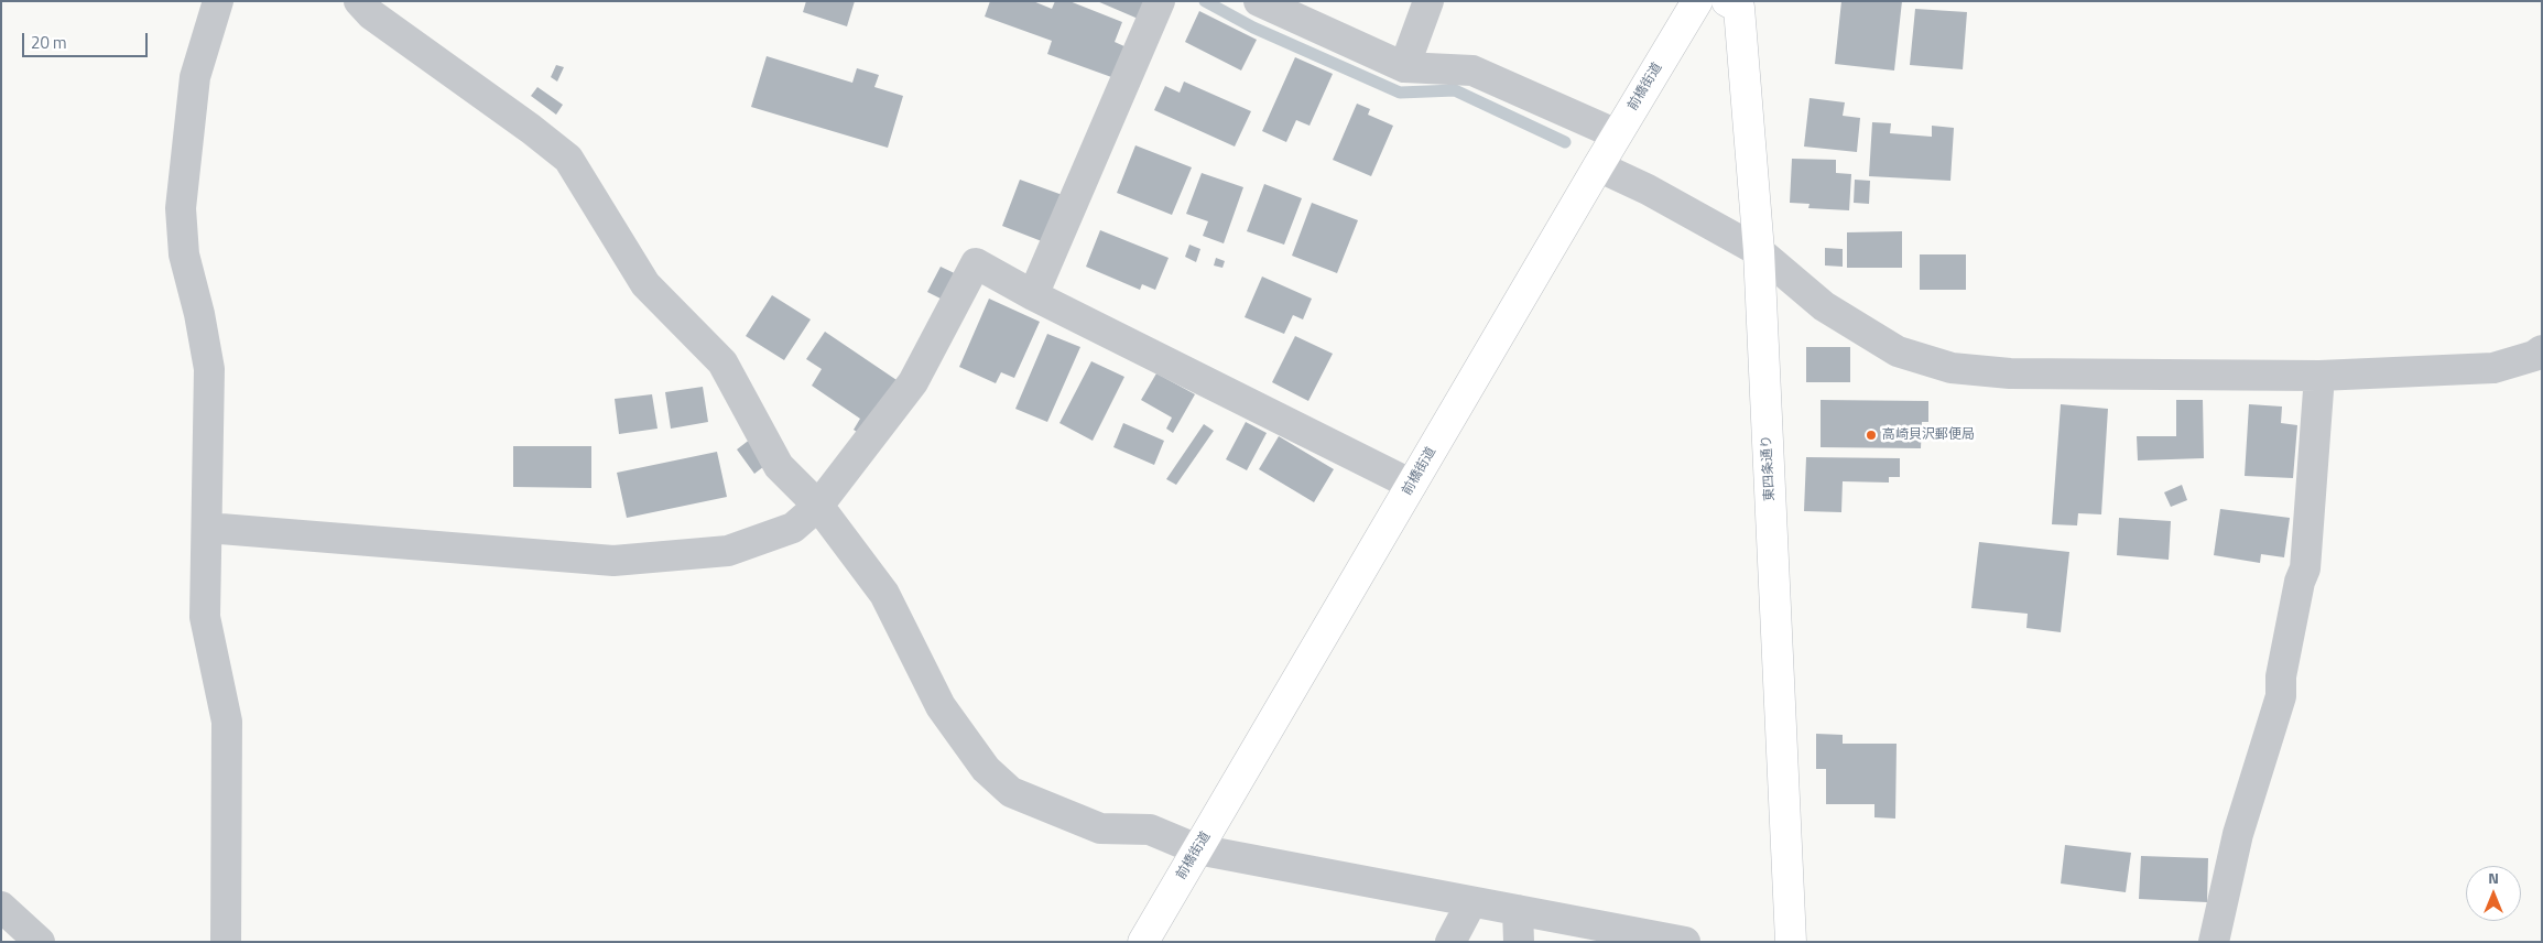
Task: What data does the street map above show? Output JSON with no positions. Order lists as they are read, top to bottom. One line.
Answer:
{"streets":{"main road":["前橋街道","東四条通り"]},"places":["高崎貝沢郵便局"],"scale_bar":"20 m","north":"top"}
